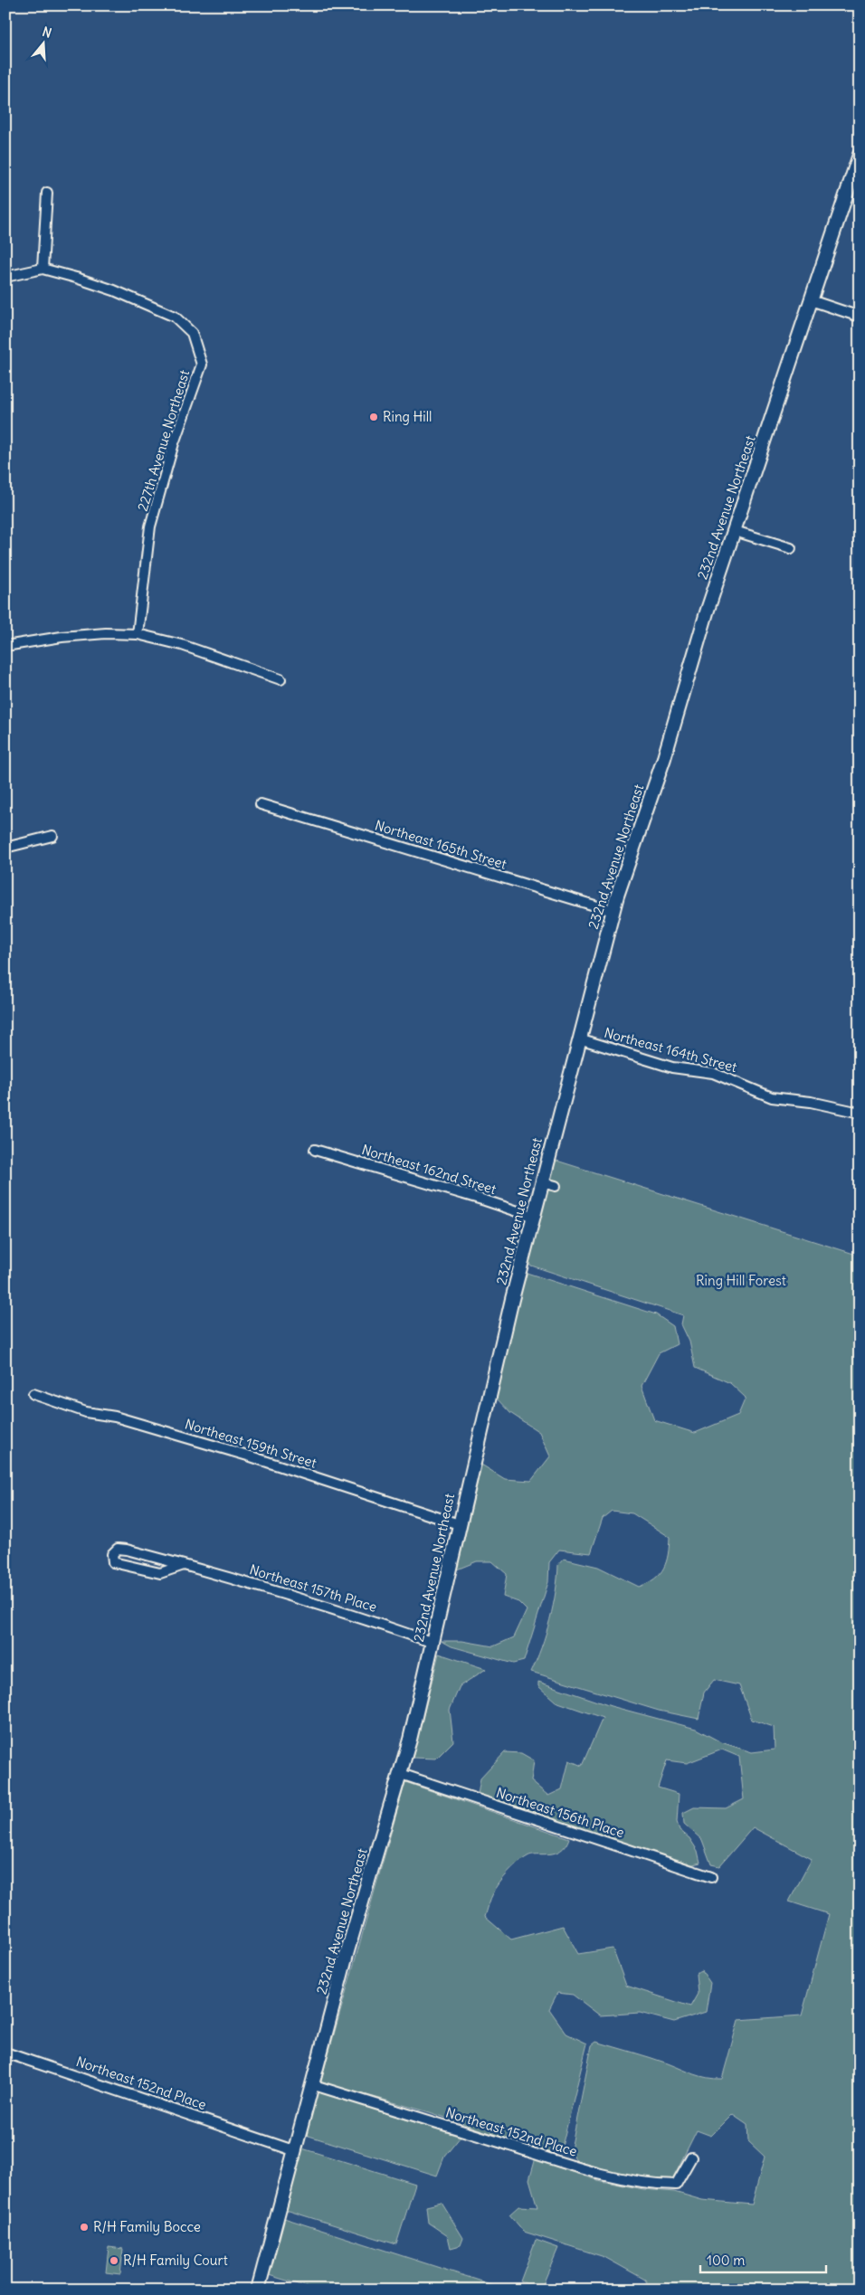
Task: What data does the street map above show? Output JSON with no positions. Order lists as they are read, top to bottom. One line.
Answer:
{"streets":{"street":["227th Avenue Northeast","232nd Avenue Northeast","Northeast 165th Street","Northeast 164th Street","Northeast 162nd Street","Northeast 159th Street","Northeast 157th Place","Northeast 156th Place","Northeast 152nd Place"]},"crossings":[["232nd Avenue Northeast","Northeast 165th Street"],["232nd Avenue Northeast","Northeast 164th Street"],["232nd Avenue Northeast","Northeast 162nd Street"],["232nd Avenue Northeast","Northeast 159th Street"],["232nd Avenue Northeast","Northeast 157th Place"],["232nd Avenue Northeast","Northeast 156th Place"],["232nd Avenue Northeast","Northeast 152nd Place"]],"parks":["Ring Hill Forest"],"places":["Ring Hill","R/H Family Bocce","R/H Family Court"],"scale_bar":"100 m","north":"top"}
